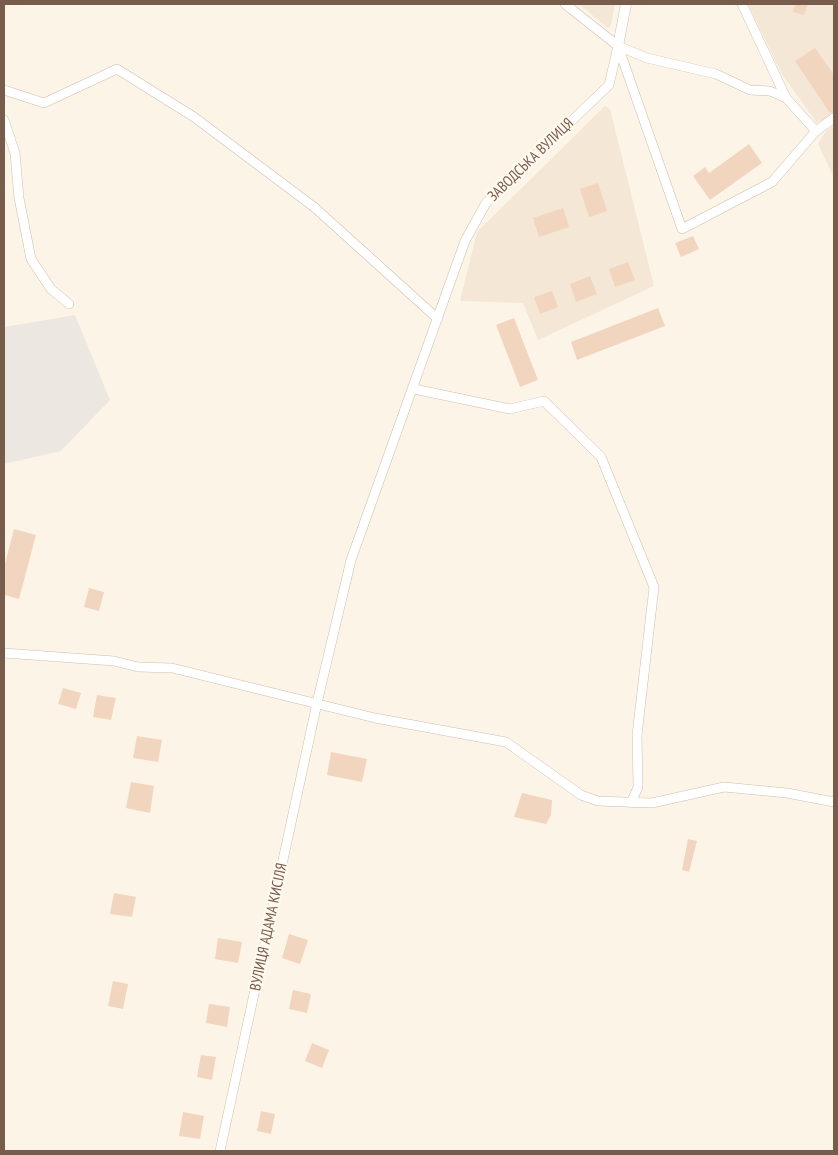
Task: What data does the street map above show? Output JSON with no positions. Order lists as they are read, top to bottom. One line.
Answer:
{"streets":{"street":["ЗАВОДСЬКА ВУЛИЦЯ","ВУЛИЦЯ АДАМА КИСІЛЯ"]},"crossings":[["ЗАВОДСЬКА ВУЛИЦЯ","ВУЛИЦЯ АДАМА КИСІЛЯ"]]}
